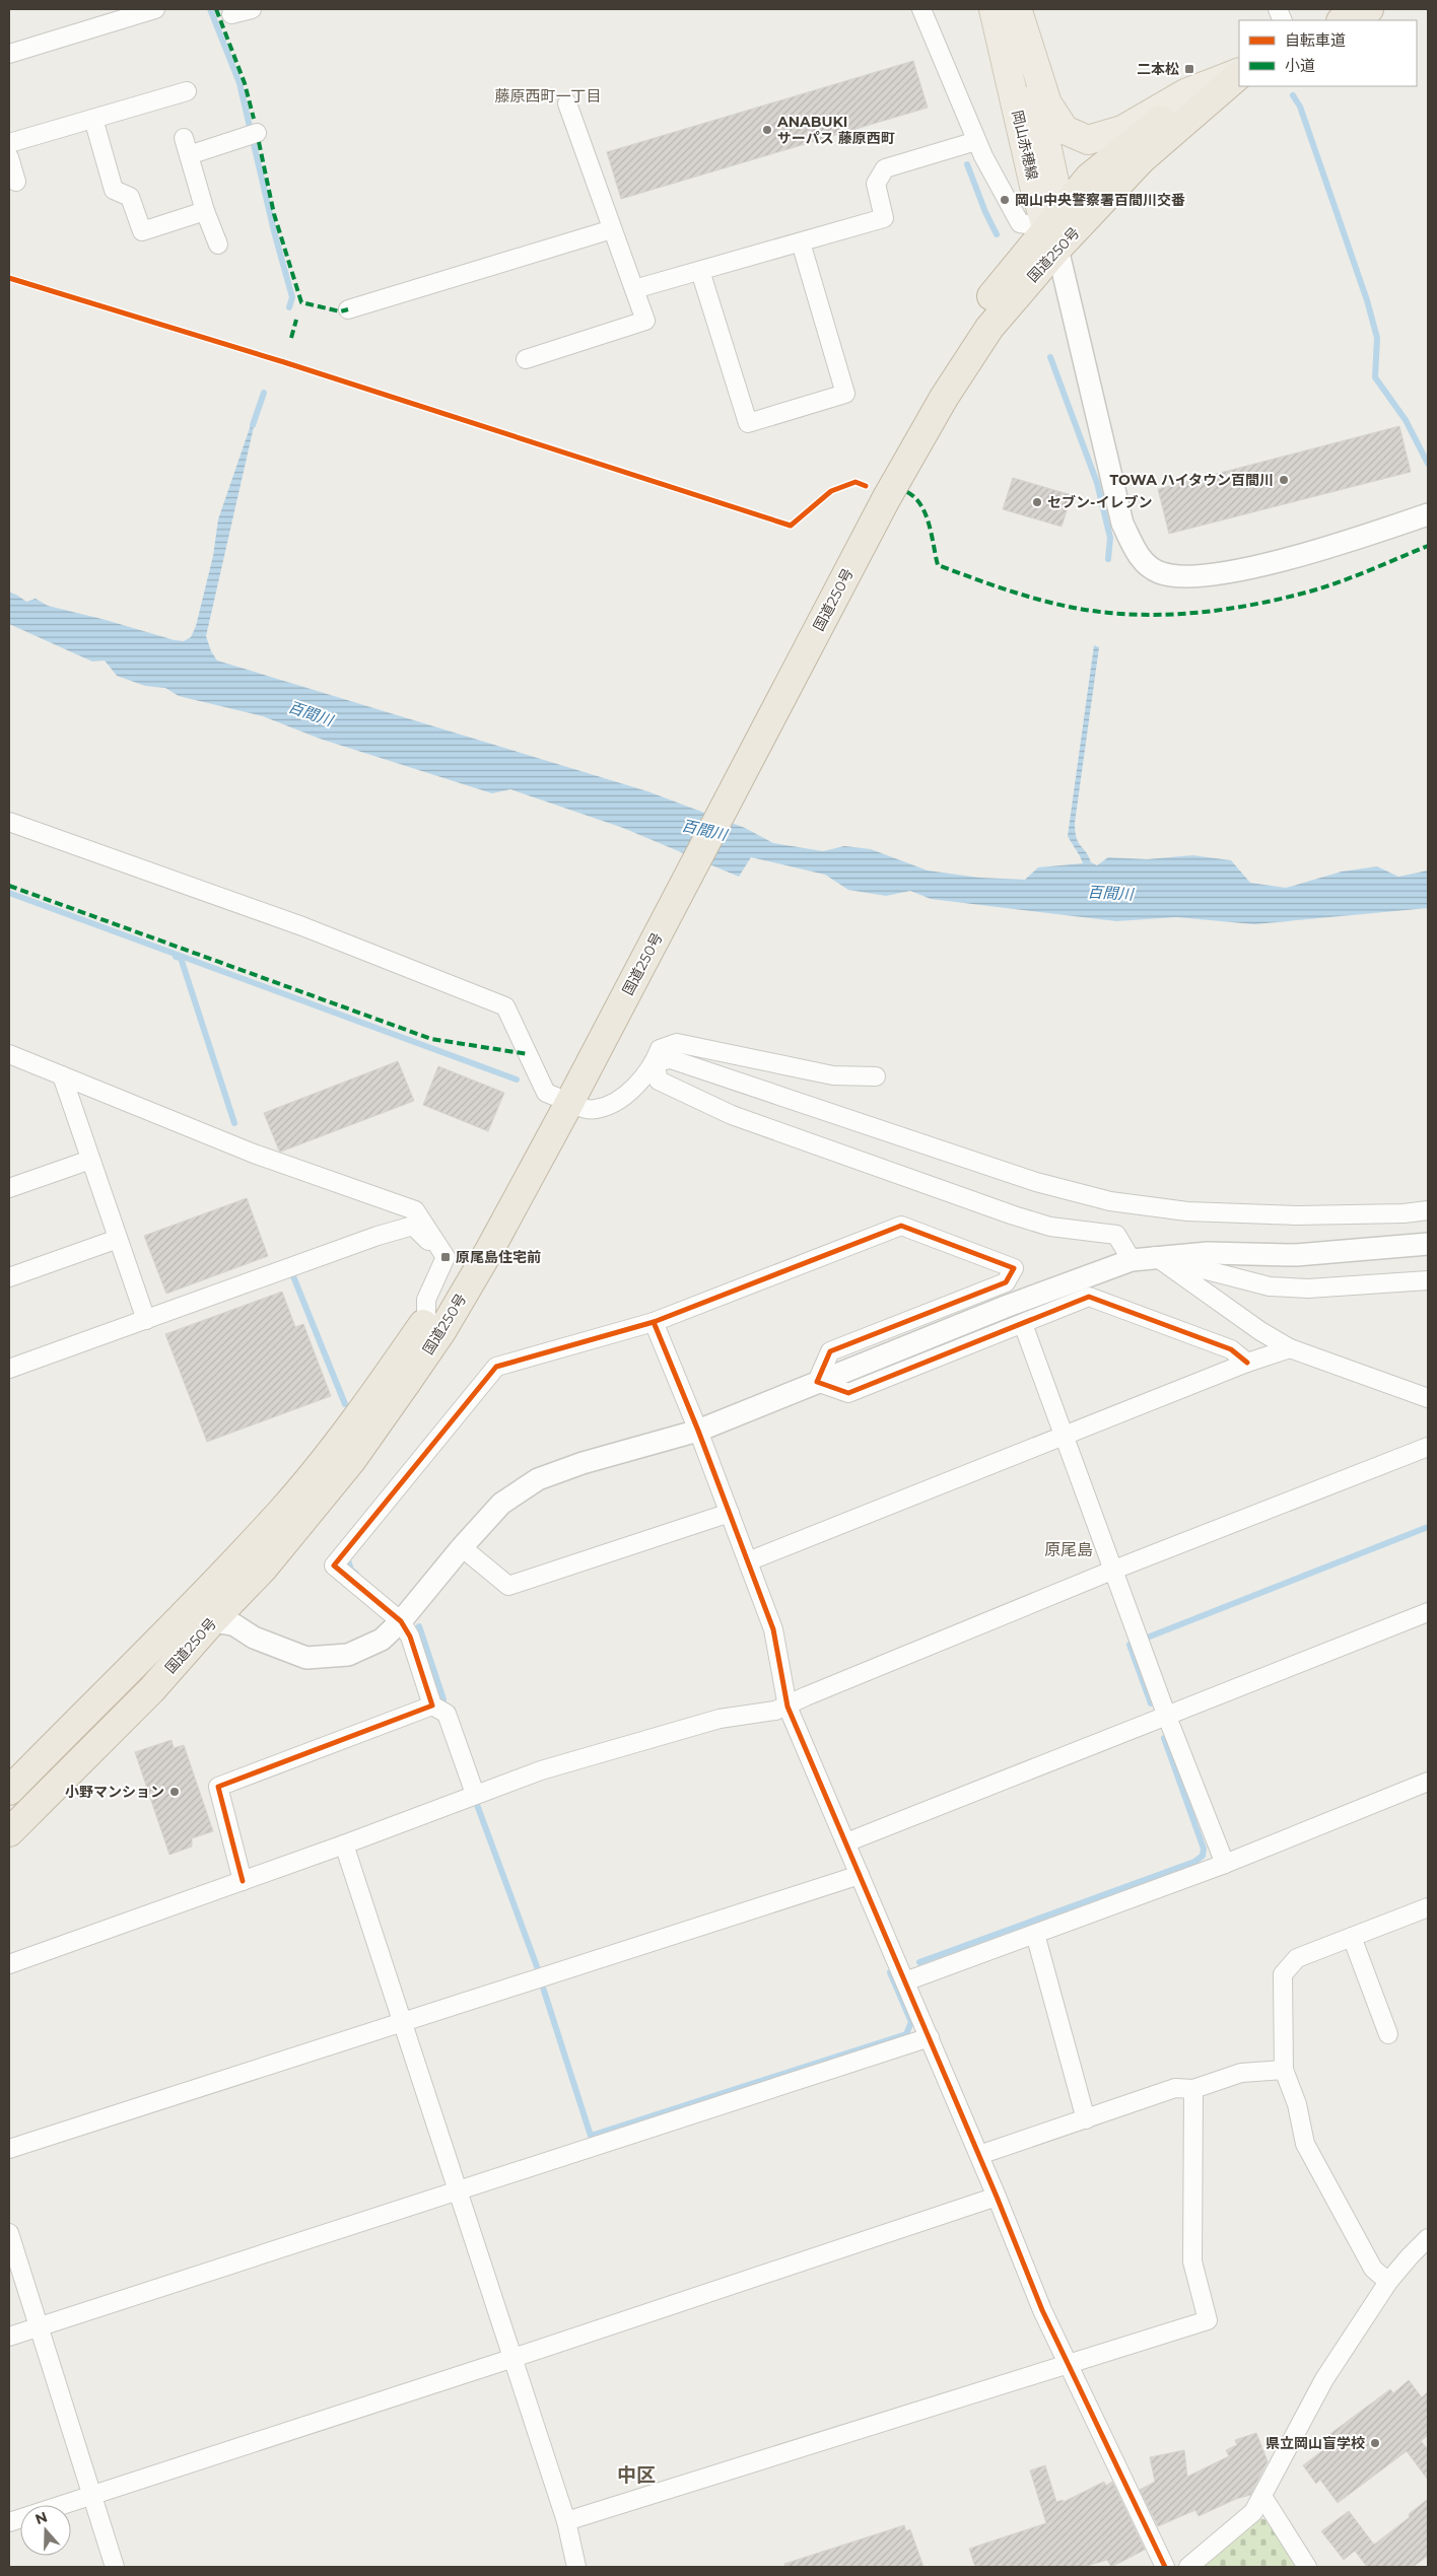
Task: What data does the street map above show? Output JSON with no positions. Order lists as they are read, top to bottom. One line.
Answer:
{"streets":{"highway":["国道250号"],"main road":["岡山赤穂線"]},"crossings":[["岡山赤穂線","国道250号"]],"districts":["藤原西町一丁目","原尾島","中区"],"water":["百間川"],"places":{"transit":["二本松","原尾島住宅前"],"other":["ANABUKI サーパス 藤原西町","岡山中央警察署百間川交番","TOWA ハイタウン百間川","セブン-イレブン","小野マンション","県立岡山盲学校"]},"legend":["自転車道","小道"],"north":"top"}
